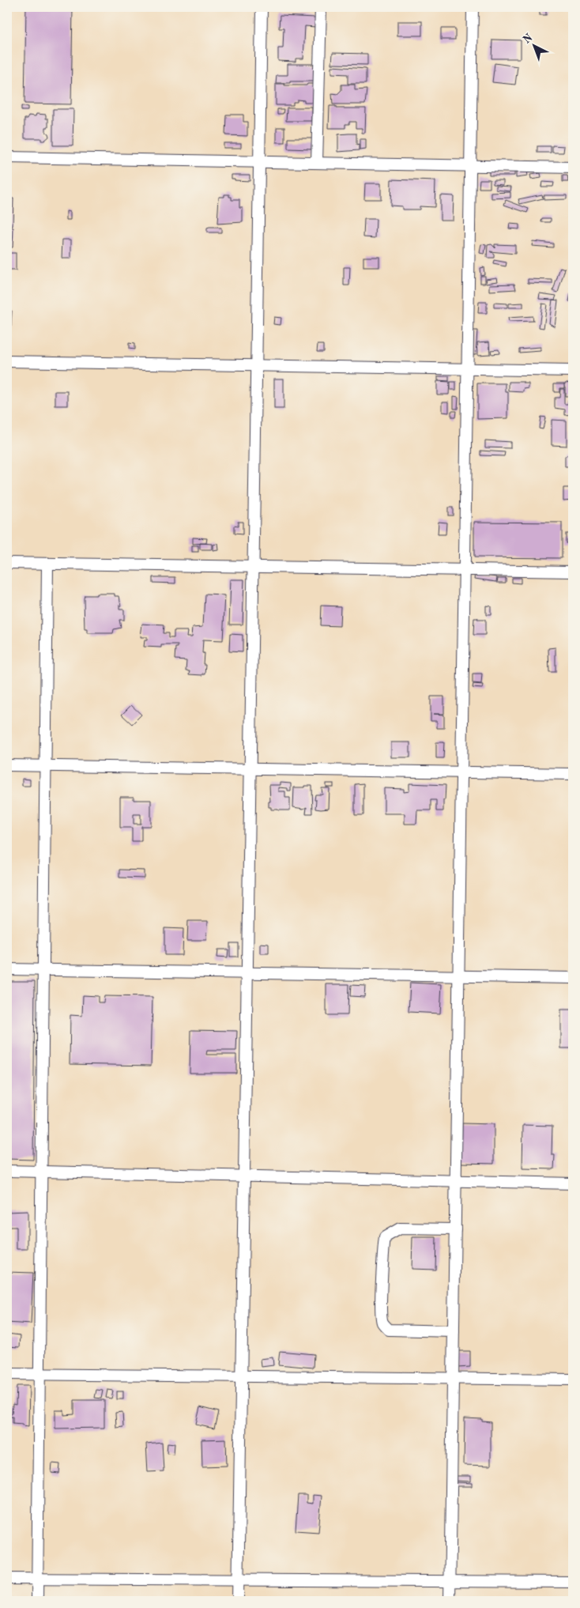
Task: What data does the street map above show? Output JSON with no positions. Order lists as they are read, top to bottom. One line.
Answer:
{"north":"top left"}
